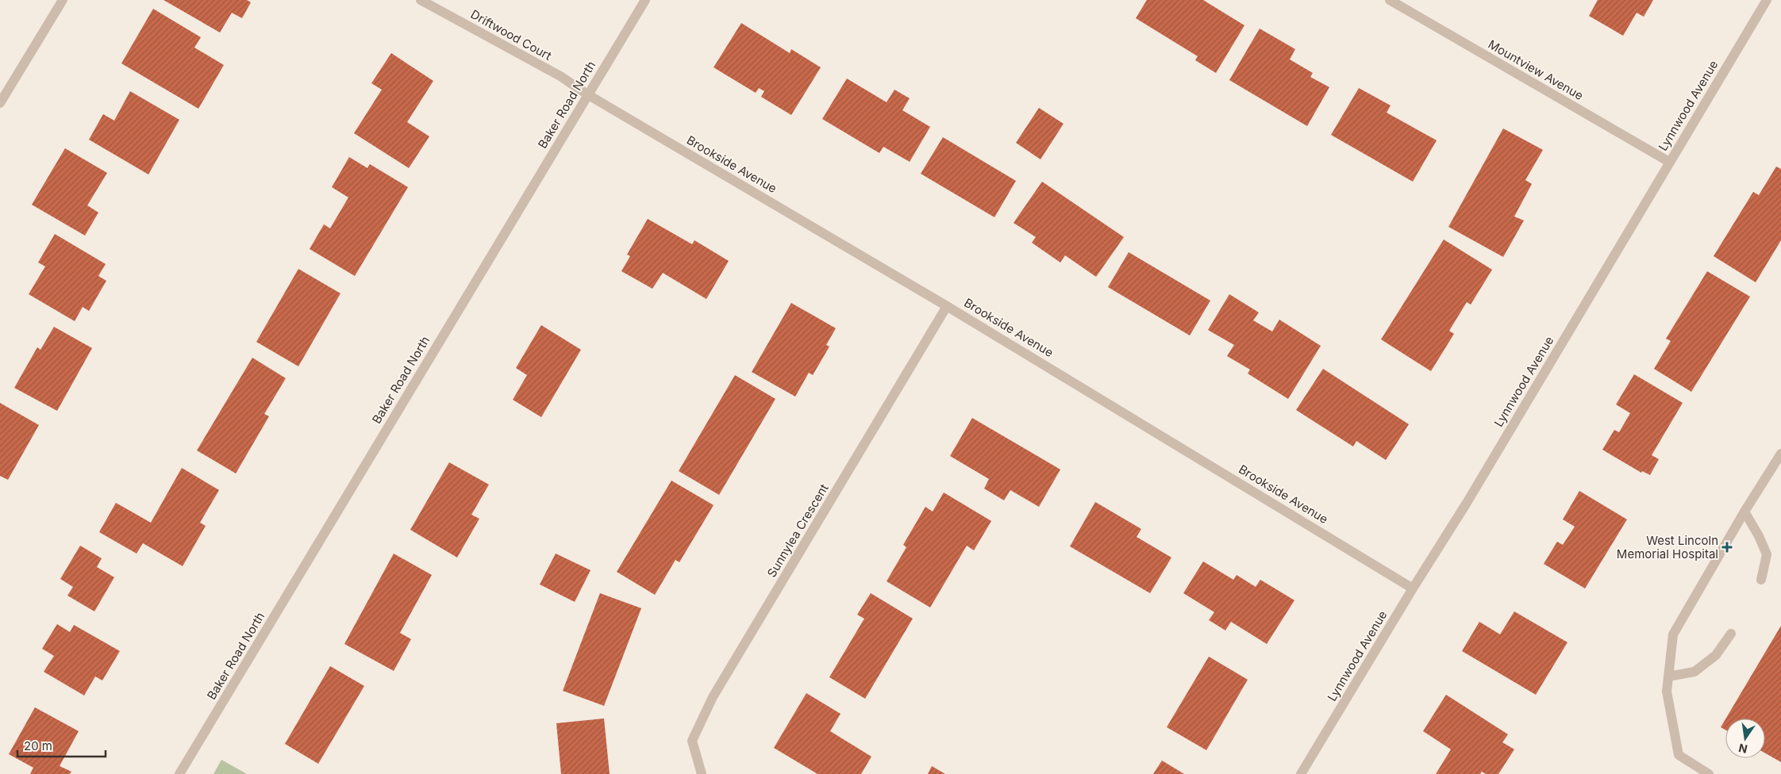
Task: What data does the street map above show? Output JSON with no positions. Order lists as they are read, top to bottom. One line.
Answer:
{"streets":{"street":["Driftwood Court","Mountview Avenue","Baker Road North","Lynnwood Avenue","Brookside Avenue","Sunnylea Crescent"]},"crossings":[["Driftwood Court","Baker Road North"],["Driftwood Court","Brookside Avenue"],["Mountview Avenue","Lynnwood Avenue"],["Baker Road North","Brookside Avenue"],["Lynnwood Avenue","Brookside Avenue"],["Brookside Avenue","Sunnylea Crescent"]],"places":{"health":["West Lincoln Memorial Hospital"]},"scale_bar":"20 m","north":"bottom"}
